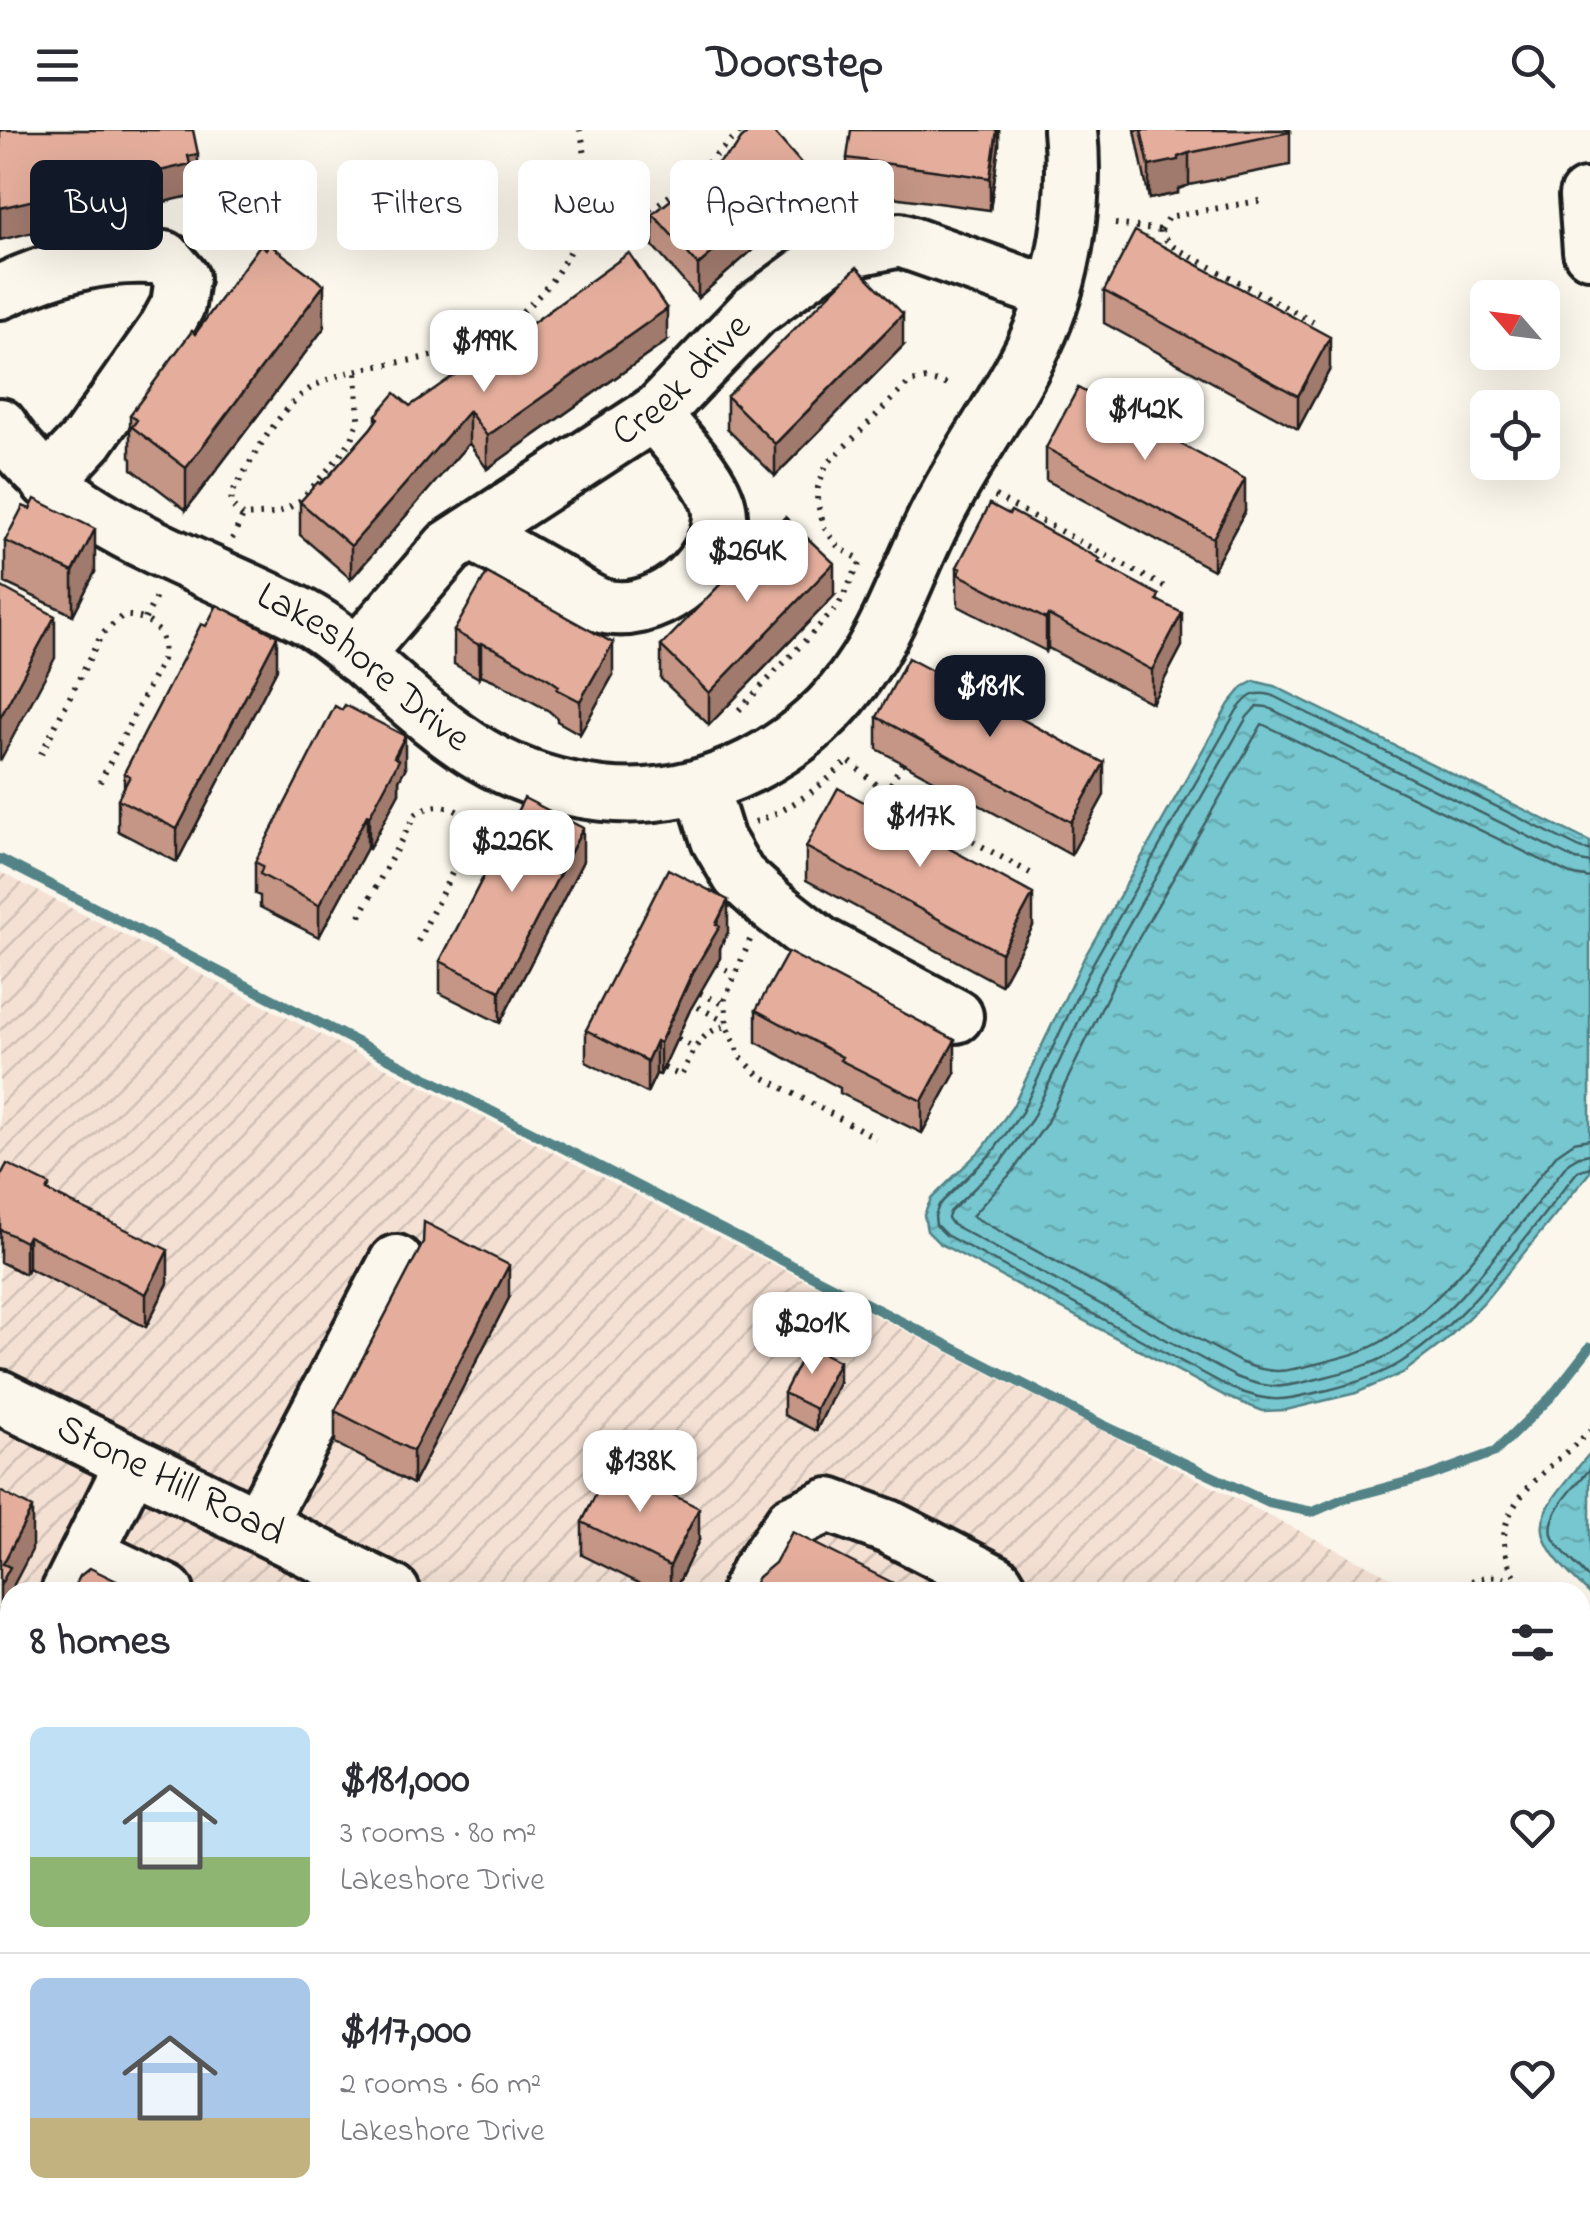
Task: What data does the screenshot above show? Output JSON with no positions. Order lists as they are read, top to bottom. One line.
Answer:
{"streets":{"street":["Creek drive","Lakeshore Drive","Stone Hill Road"]},"crossings":[["Creek drive","Lakeshore Drive"]],"north":"top left","page":{"header":"Doorstep","chip":["Buy","Rent","Filters","New","Apartment"],"price":["$199K","$142K","$264K","$181K","$117K","$226K","$201K","$138K"],"heading":"8 homes","list":[{"name":"$181,000","note":"3 rooms · 80 m² · Lakeshore Drive"},{"name":"$117,000","note":"2 rooms · 60 m² · Lakeshore Drive"}]}}
